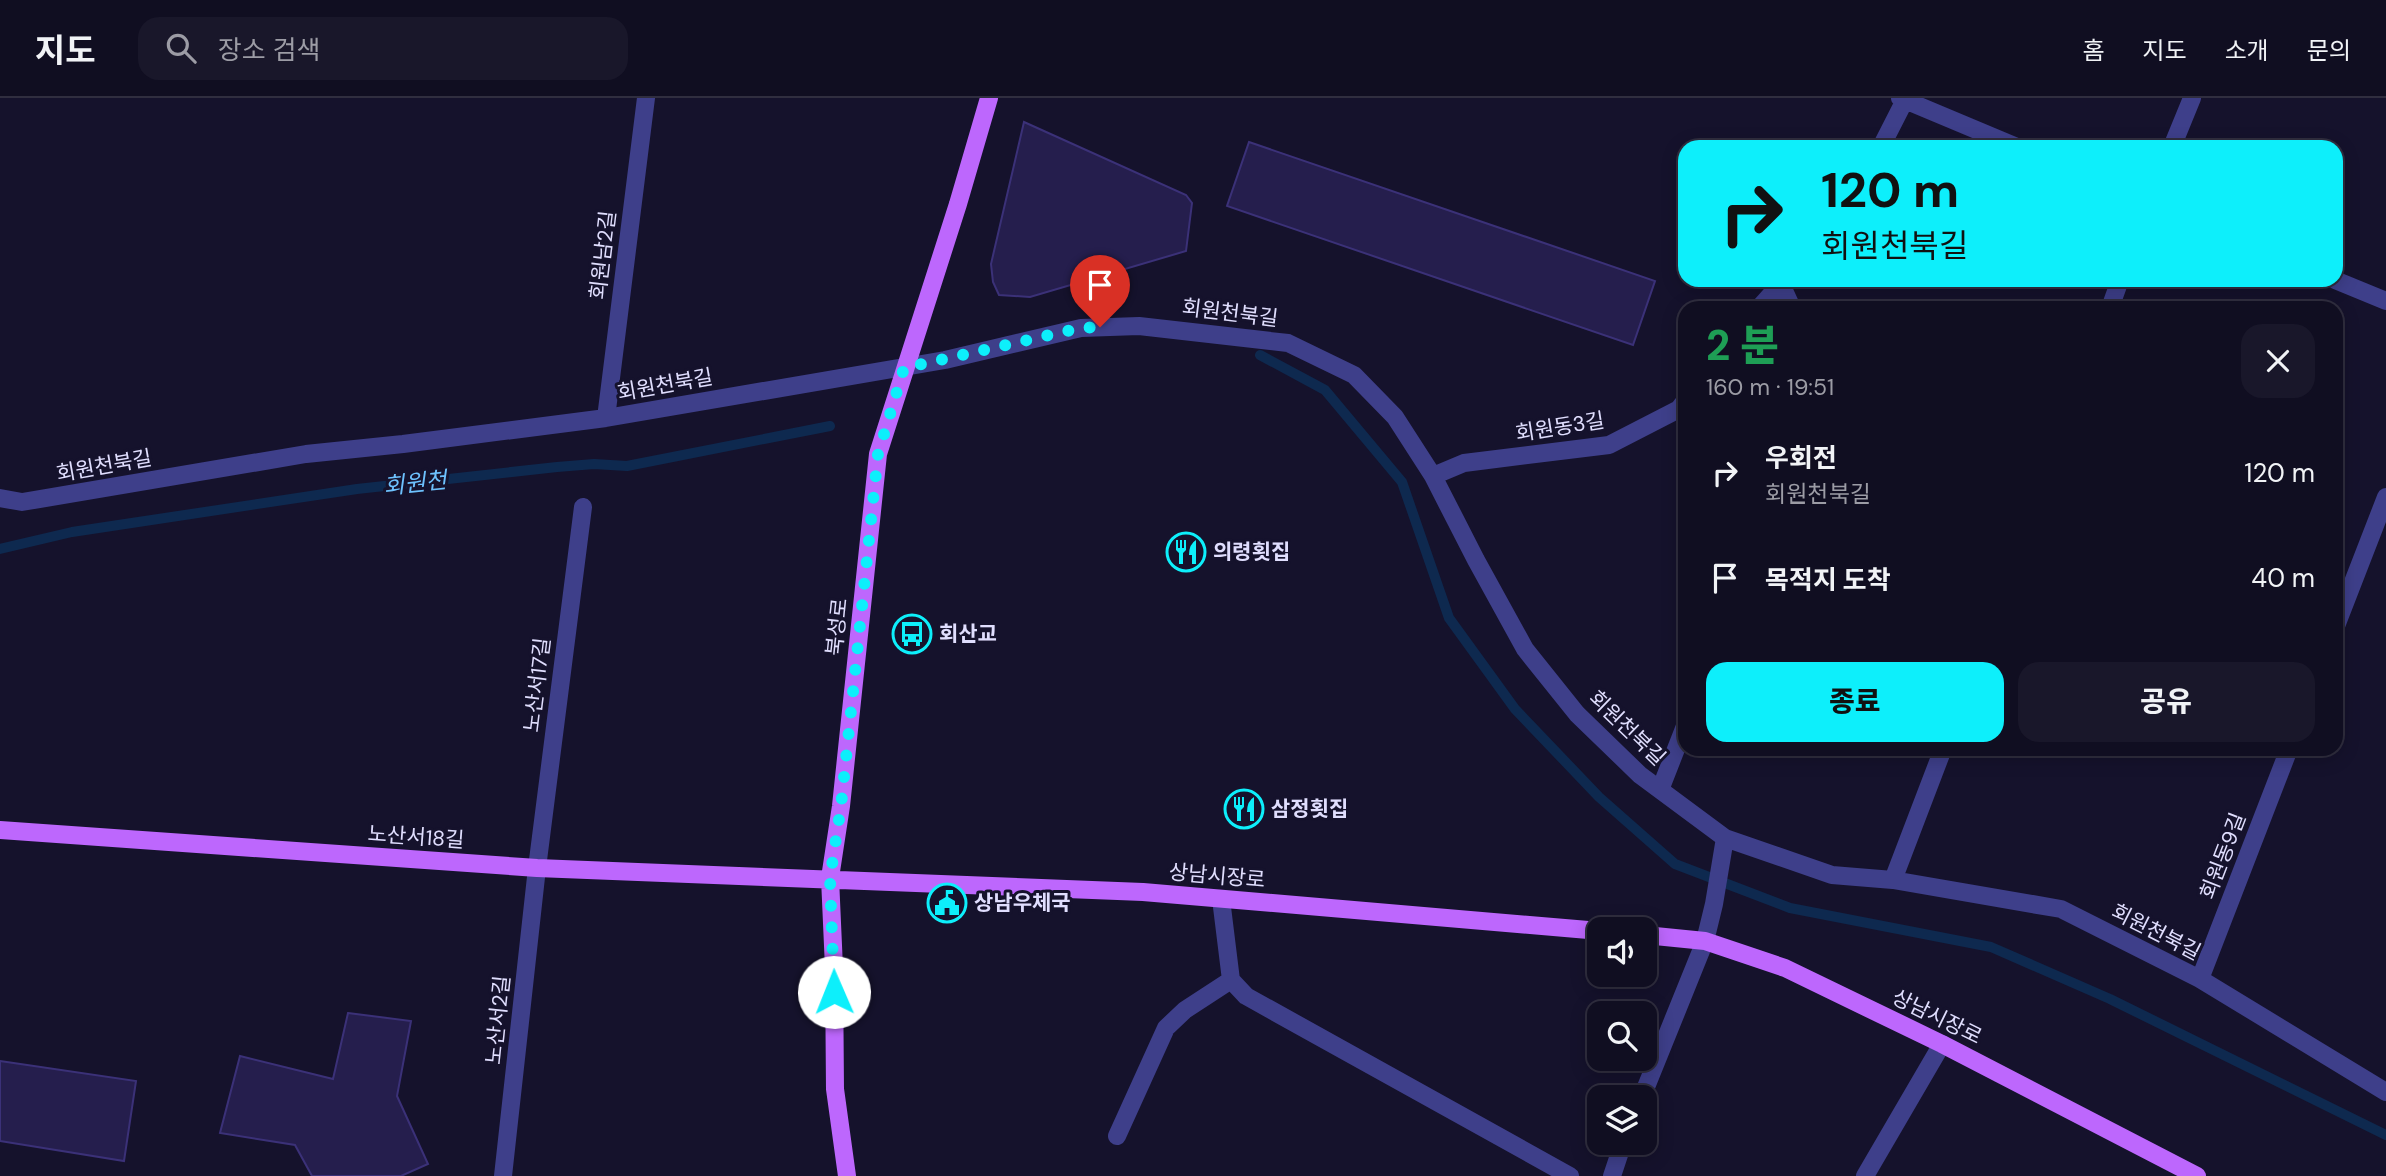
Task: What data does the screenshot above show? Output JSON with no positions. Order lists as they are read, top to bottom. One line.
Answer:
{"streets":{"main road":["북성로","노산서18길","상남시장로"],"street":["회원남2길","회원천북길","회원동3길","노산서17길","회원동9길","노산서2길"]},"crossings":[["회원남2길","회원천북길"],["회원천북길","회원동3길"],["회원천북길","북성로"],["회원천북길","회원동9길"],["북성로","노산서18길"],["북성로","상남시장로"],["노산서17길","노산서18길"],["노산서17길","노산서2길"],["노산서18길","상남시장로"],["노산서18길","노산서2길"]],"water":["회원천"],"places":{"restaurant":["의령횟집","삼정횟집"],"bus stop":["회산교"],"public building":["상남우체국"]},"page":{"header":"지도","search":"장소 검색","nav":["홈","지도","소개","문의"],"turn":["120 m","회원천북길"],"heading":["2 분","160 m · 19:51"],"list":[{"name":"우회전","note":"회원천북길","value":"120 m"},{"name":"목적지 도착","value":"40 m"}],"buttons":["종료","공유"]}}
